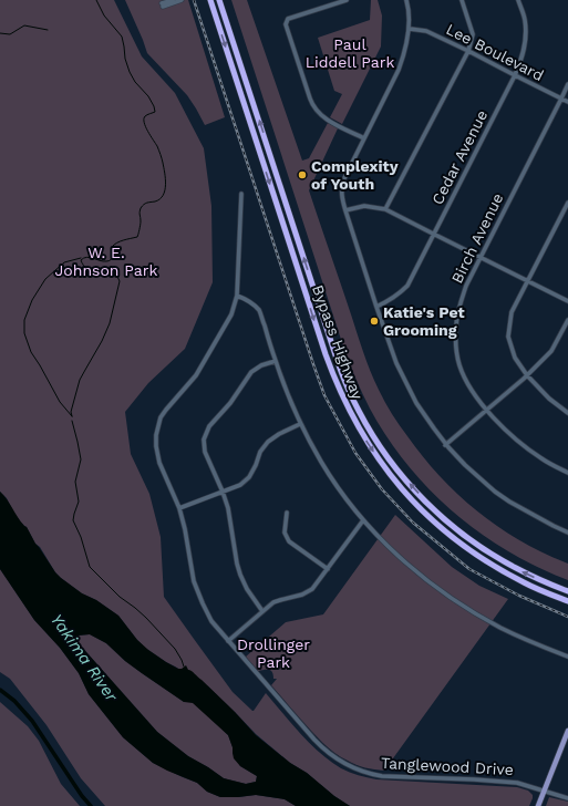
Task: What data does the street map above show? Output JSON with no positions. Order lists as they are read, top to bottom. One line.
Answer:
{"streets":{"highway":["Bypass Highway"],"street":["Lee Boulevard","Cedar Avenue","Birch Avenue","Tanglewood Drive"]},"crossings":[["Lee Boulevard","Cedar Avenue"],["Lee Boulevard","Birch Avenue"]],"water":["Yakima River"],"parks":["Paul Liddell Park","W. E. Johnson Park","Drollinger Park"],"places":["Complexity of Youth","Katie's Pet Grooming"]}
